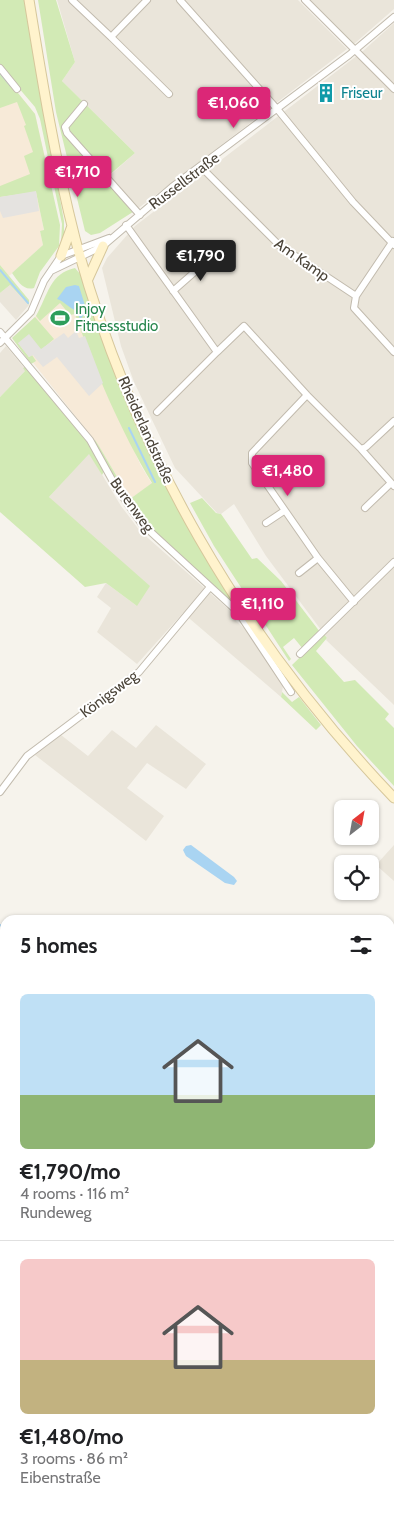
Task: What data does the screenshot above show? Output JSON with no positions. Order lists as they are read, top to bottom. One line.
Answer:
{"streets":{"main road":["Rheiderlandstraße"],"street":["Russellstraße","Am Kamp","Burenweg","Königsweg"]},"crossings":[["Russellstraße","Am Kamp"],["Russellstraße","Rheiderlandstraße"],["Burenweg","Königsweg"]],"places":{"building":["Friseur"],"sports":["Injoy Fitnessstudio"]},"north":"top right","page":{"price":["€1,060","€1,710","€1,790","€1,480","€1,110"],"heading":"5 homes","list":[{"name":"€1,790/mo","note":"4 rooms · 116 m² · Rundeweg"},{"name":"€1,480/mo","note":"3 rooms · 86 m² · Eibenstraße"}]}}
